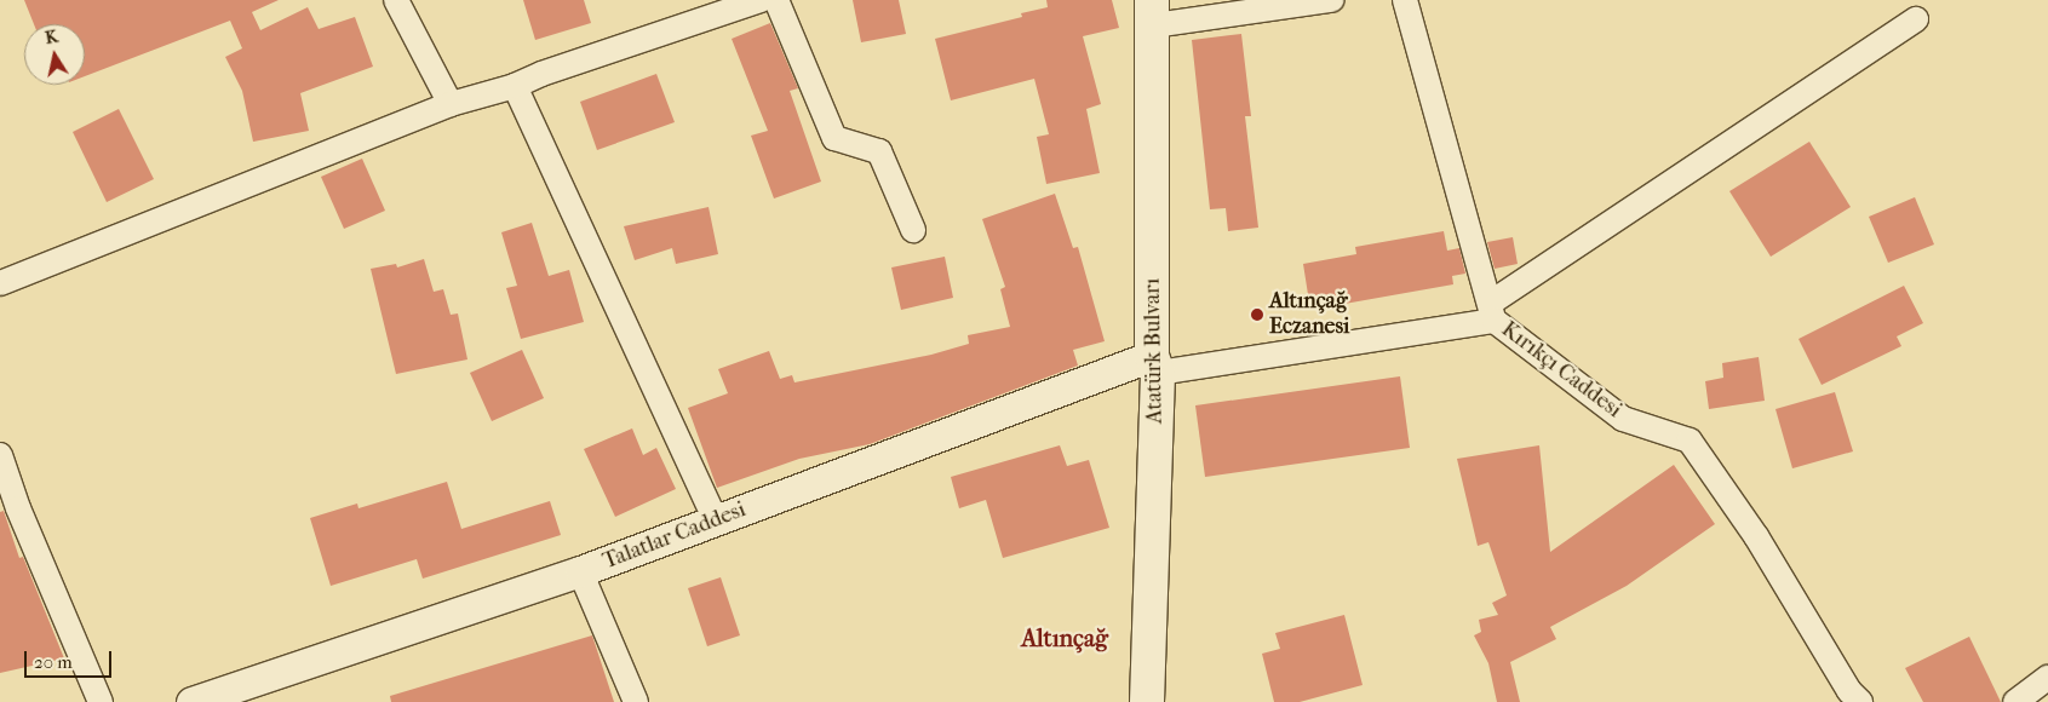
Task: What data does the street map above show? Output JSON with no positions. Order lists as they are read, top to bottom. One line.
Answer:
{"streets":{"main road":["Atatürk Bulvarı"],"street":["Kırıkçı Caddesi","Talatlar Caddesi"]},"crossings":[["Atatürk Bulvarı","Kırıkçı Caddesi"],["Atatürk Bulvarı","Talatlar Caddesi"],["Kırıkçı Caddesi","Talatlar Caddesi"]],"districts":["Altınçağ"],"places":["Altınçağ Eczanesi"],"scale_bar":"20 m","north":"top"}
